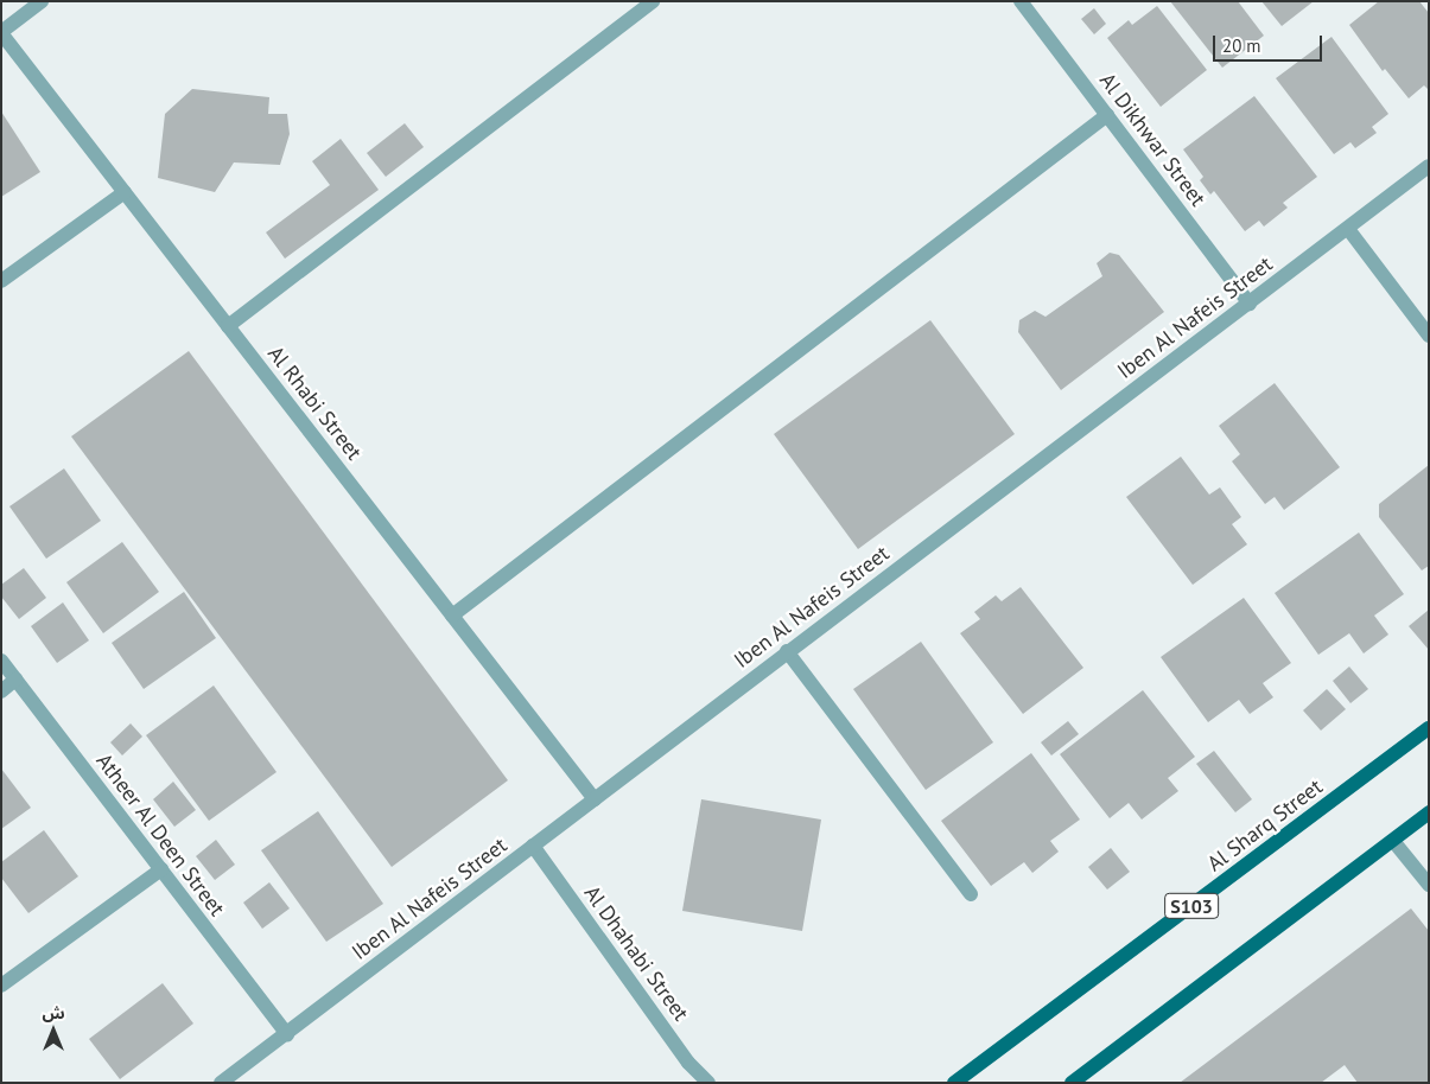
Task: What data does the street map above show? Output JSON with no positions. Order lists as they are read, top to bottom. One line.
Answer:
{"streets":{"main road":["Al Sharq Street","S103"],"street":["Al Dikhwar Street","Iben Al Nafeis Street","Al Rhabi Street","Atheer Al Deen Street","Al Dhahabi Street"]},"crossings":[["Al Dikhwar Street","Iben Al Nafeis Street"],["Iben Al Nafeis Street","Al Rhabi Street"],["Iben Al Nafeis Street","Atheer Al Deen Street"],["Iben Al Nafeis Street","Al Dhahabi Street"]],"scale_bar":"20 m","north":"top"}
